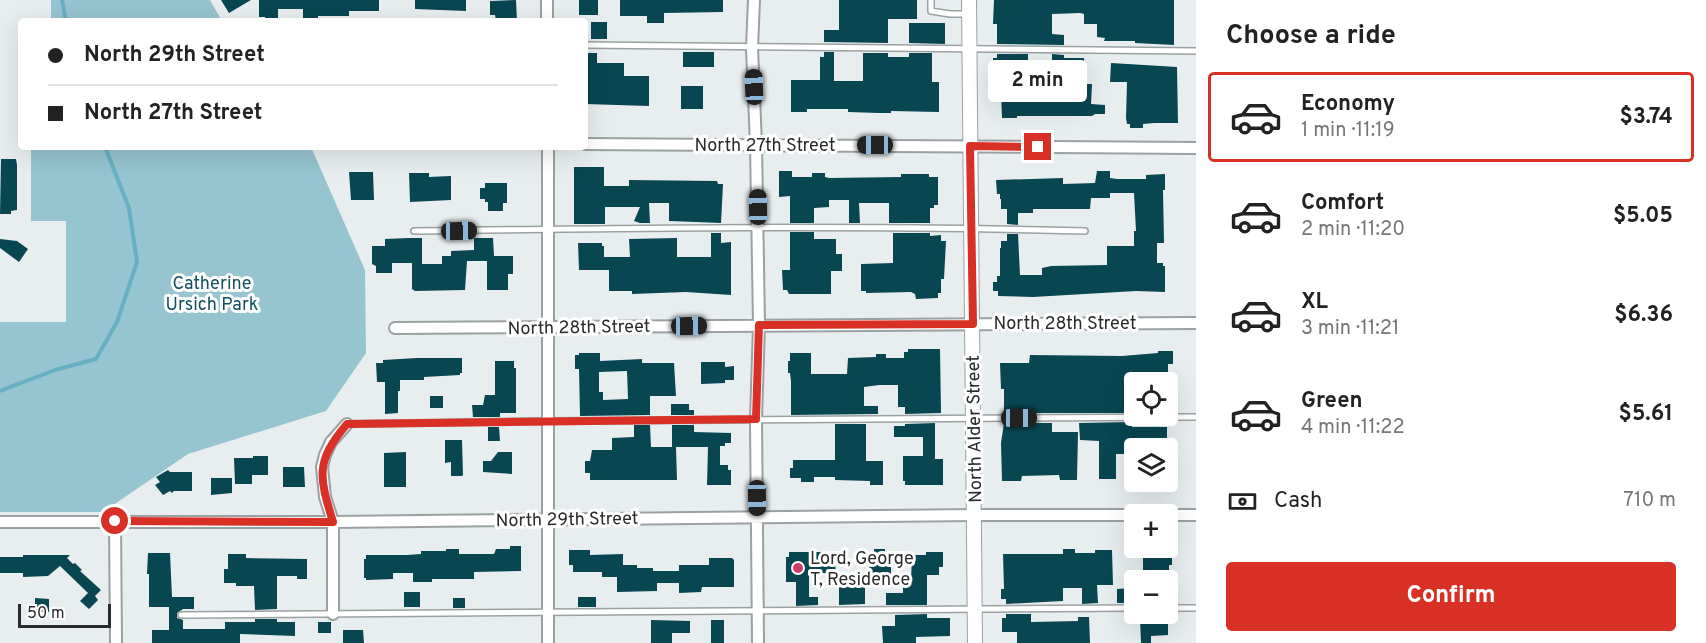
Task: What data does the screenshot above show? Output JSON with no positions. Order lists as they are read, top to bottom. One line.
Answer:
{"streets":{"street":["North 27th Street","North 28th Street","North Alder Street","North 29th Street"]},"crossings":[["North 27th Street","North Alder Street"],["North 28th Street","North Alder Street"],["North Alder Street","North 29th Street"]],"parks":["Catherine Ursich Park"],"places":["Lord, George T, Residence"],"scale_bar":"50 m","page":{"heading":"Choose a ride","banner":["North 29th Street","North 27th Street"],"bubble":"2 min","list":[{"name":"Economy","note":"1 min · 11:19","value":"$3.74"},{"name":"Comfort","note":"2 min · 11:20","value":"$5.05"},{"name":"XL","note":"3 min · 11:21","value":"$6.36"},{"name":"Green","note":"4 min · 11:22","value":"$5.61"}],"map_buttons":["+","−"],"pay":["Cash","710 m"],"buttons":"Confirm","scale":"50 m"}}
